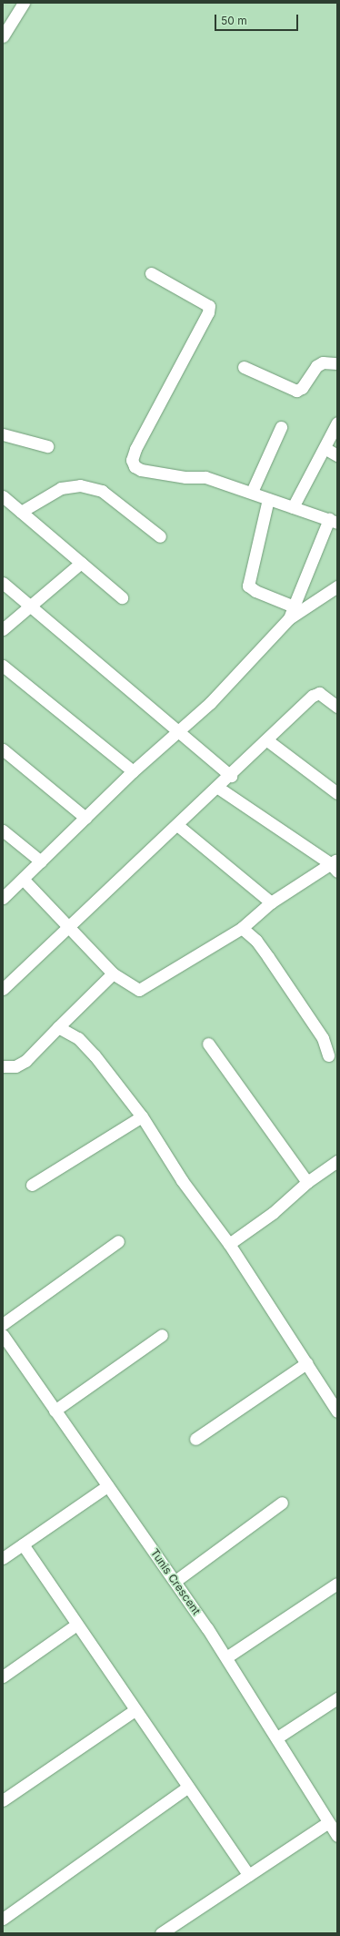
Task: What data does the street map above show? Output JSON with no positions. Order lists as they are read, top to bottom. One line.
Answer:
{"streets":{"street":["Tunis Crescent"]},"scale_bar":"50 m"}
